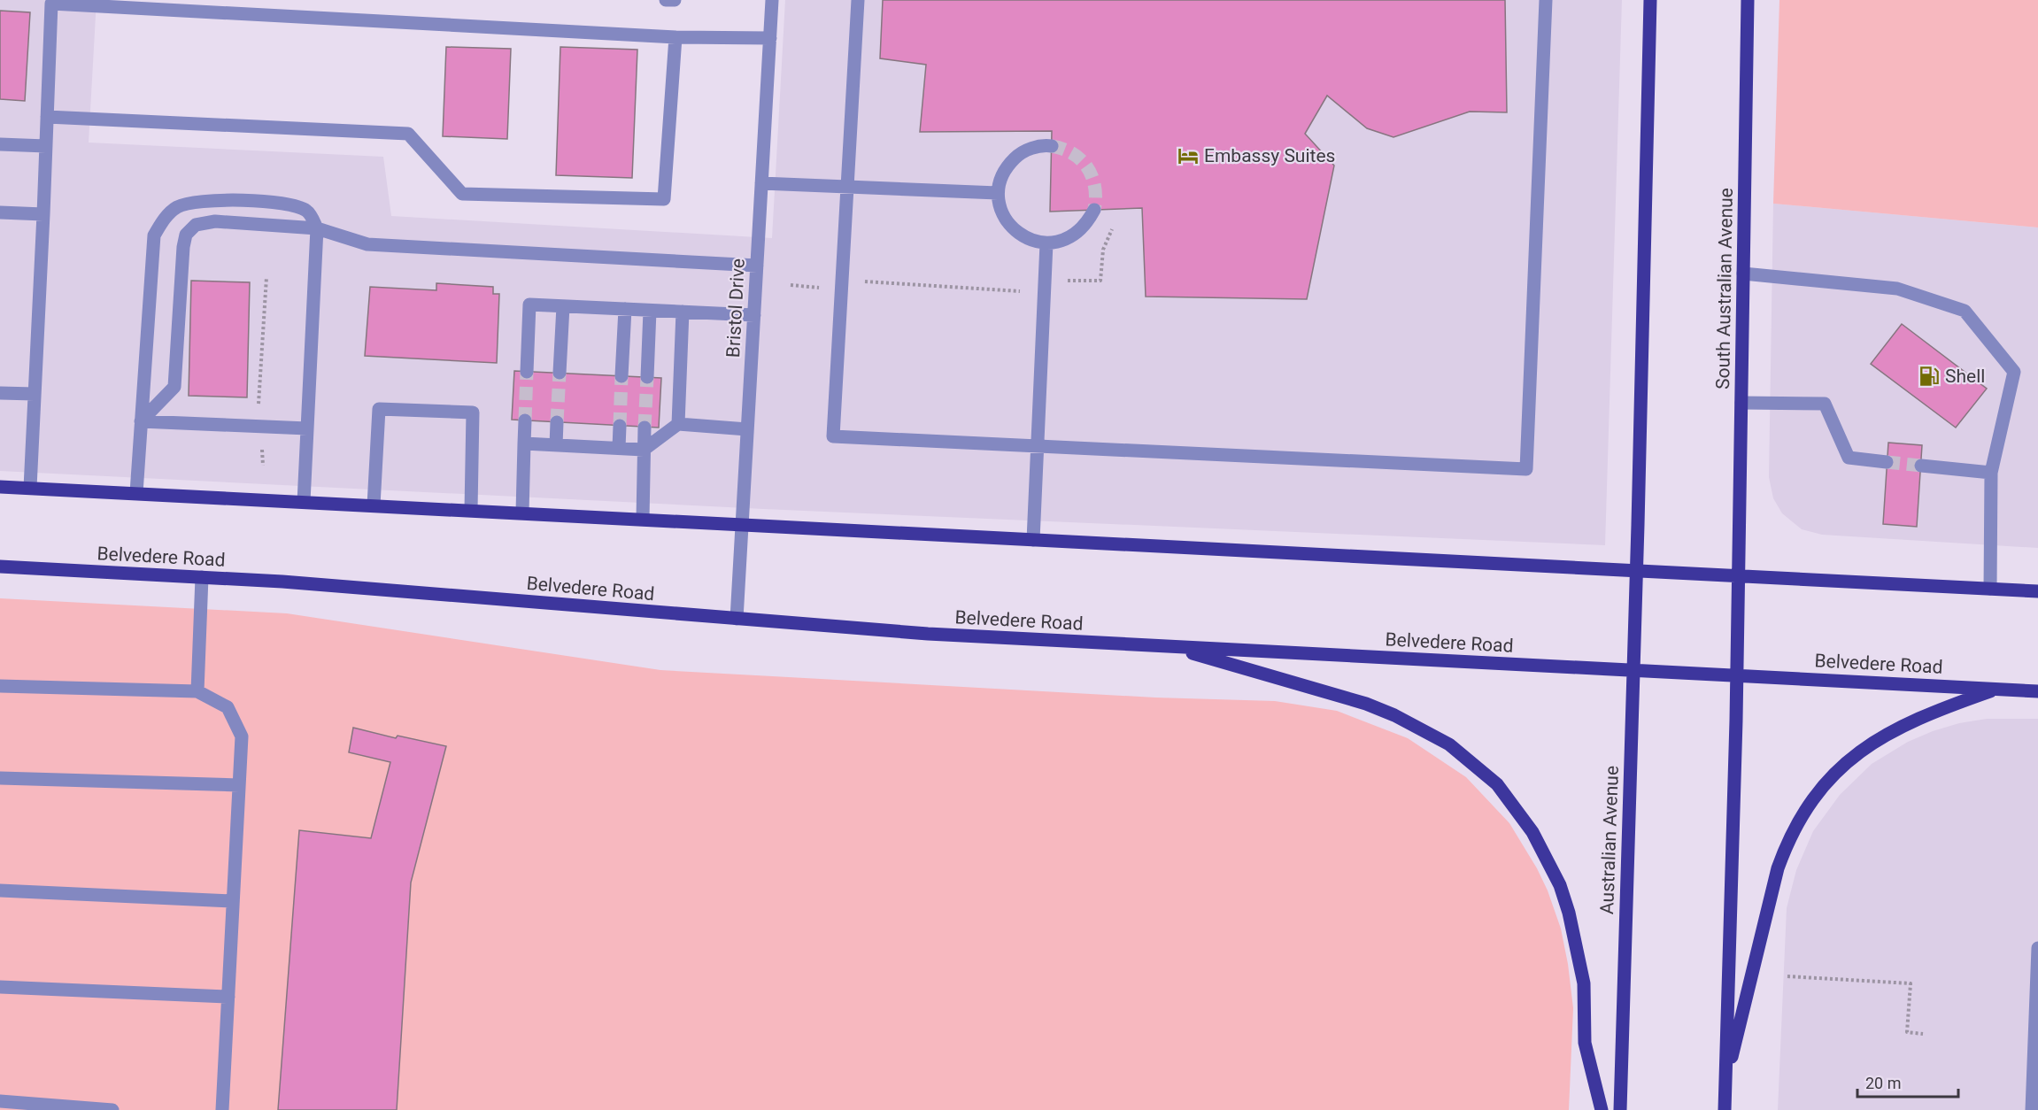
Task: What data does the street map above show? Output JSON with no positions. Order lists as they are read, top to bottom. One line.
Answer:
{"streets":{"main road":["South Australian Avenue","Belvedere Road","Australian Avenue"],"street":["Bristol Drive"]},"crossings":[["Bristol Drive","Belvedere Road"],["Belvedere Road","Australian Avenue"]],"places":{"hotel":["Embassy Suites"],"fuel station":["Shell"]},"scale_bar":"20 m"}
